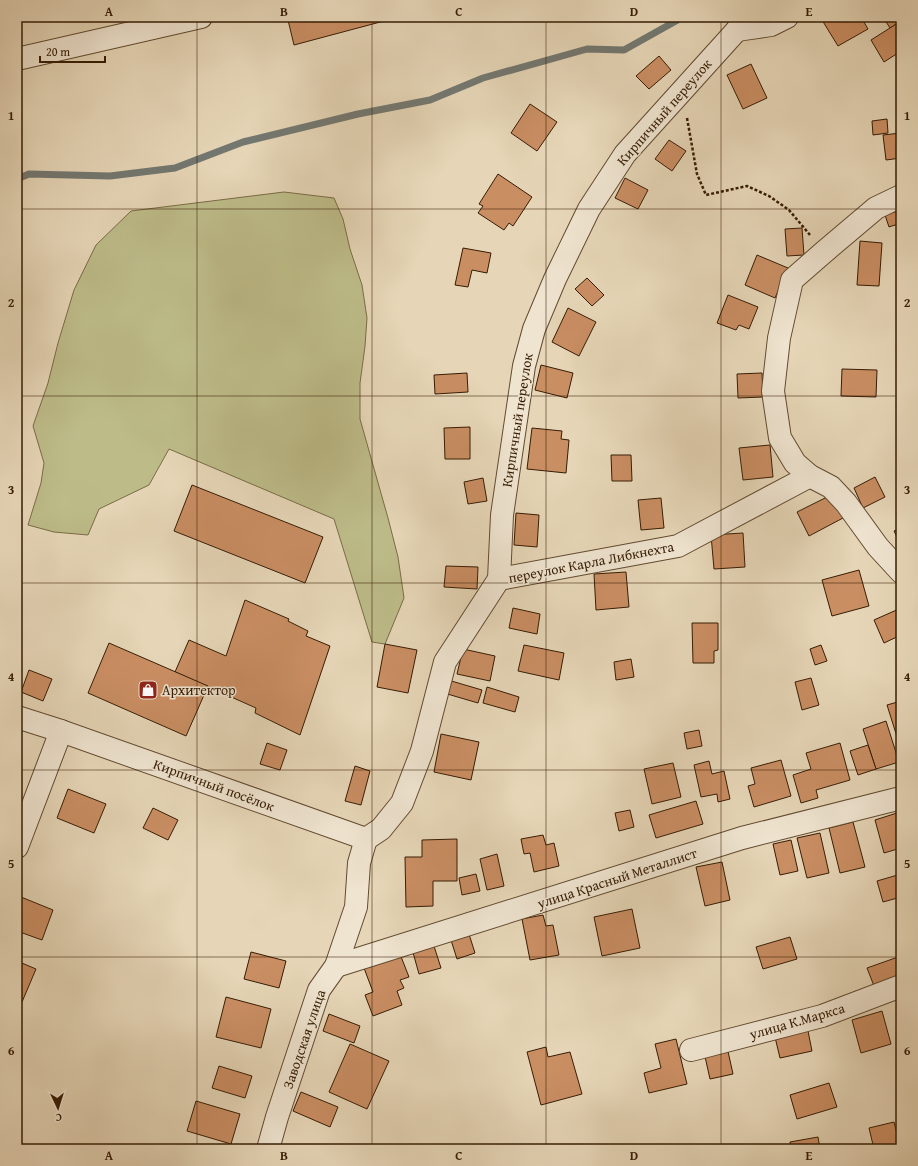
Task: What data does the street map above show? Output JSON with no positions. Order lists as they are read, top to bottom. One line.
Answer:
{"streets":{"street":["Кирпичный переулок","переулок Карла Либкнехта","Кирпичный посёлок","улица Красный Металлист","улица К.Маркса","Заводская улица"]},"crossings":[["Кирпичный переулок","переулок Карла Либкнехта"],["Кирпичный переулок","Кирпичный посёлок"],["Кирпичный переулок","Заводская улица"],["Кирпичный посёлок","Заводская улица"],["улица Красный Металлист","Заводская улица"]],"places":{"shop":["Архитектор"]},"scale_bar":"20 m","north":"bottom","grid":{"columns":["A","B","C","D","E"],"rows":["1","2","3","4","5","6"]}}
